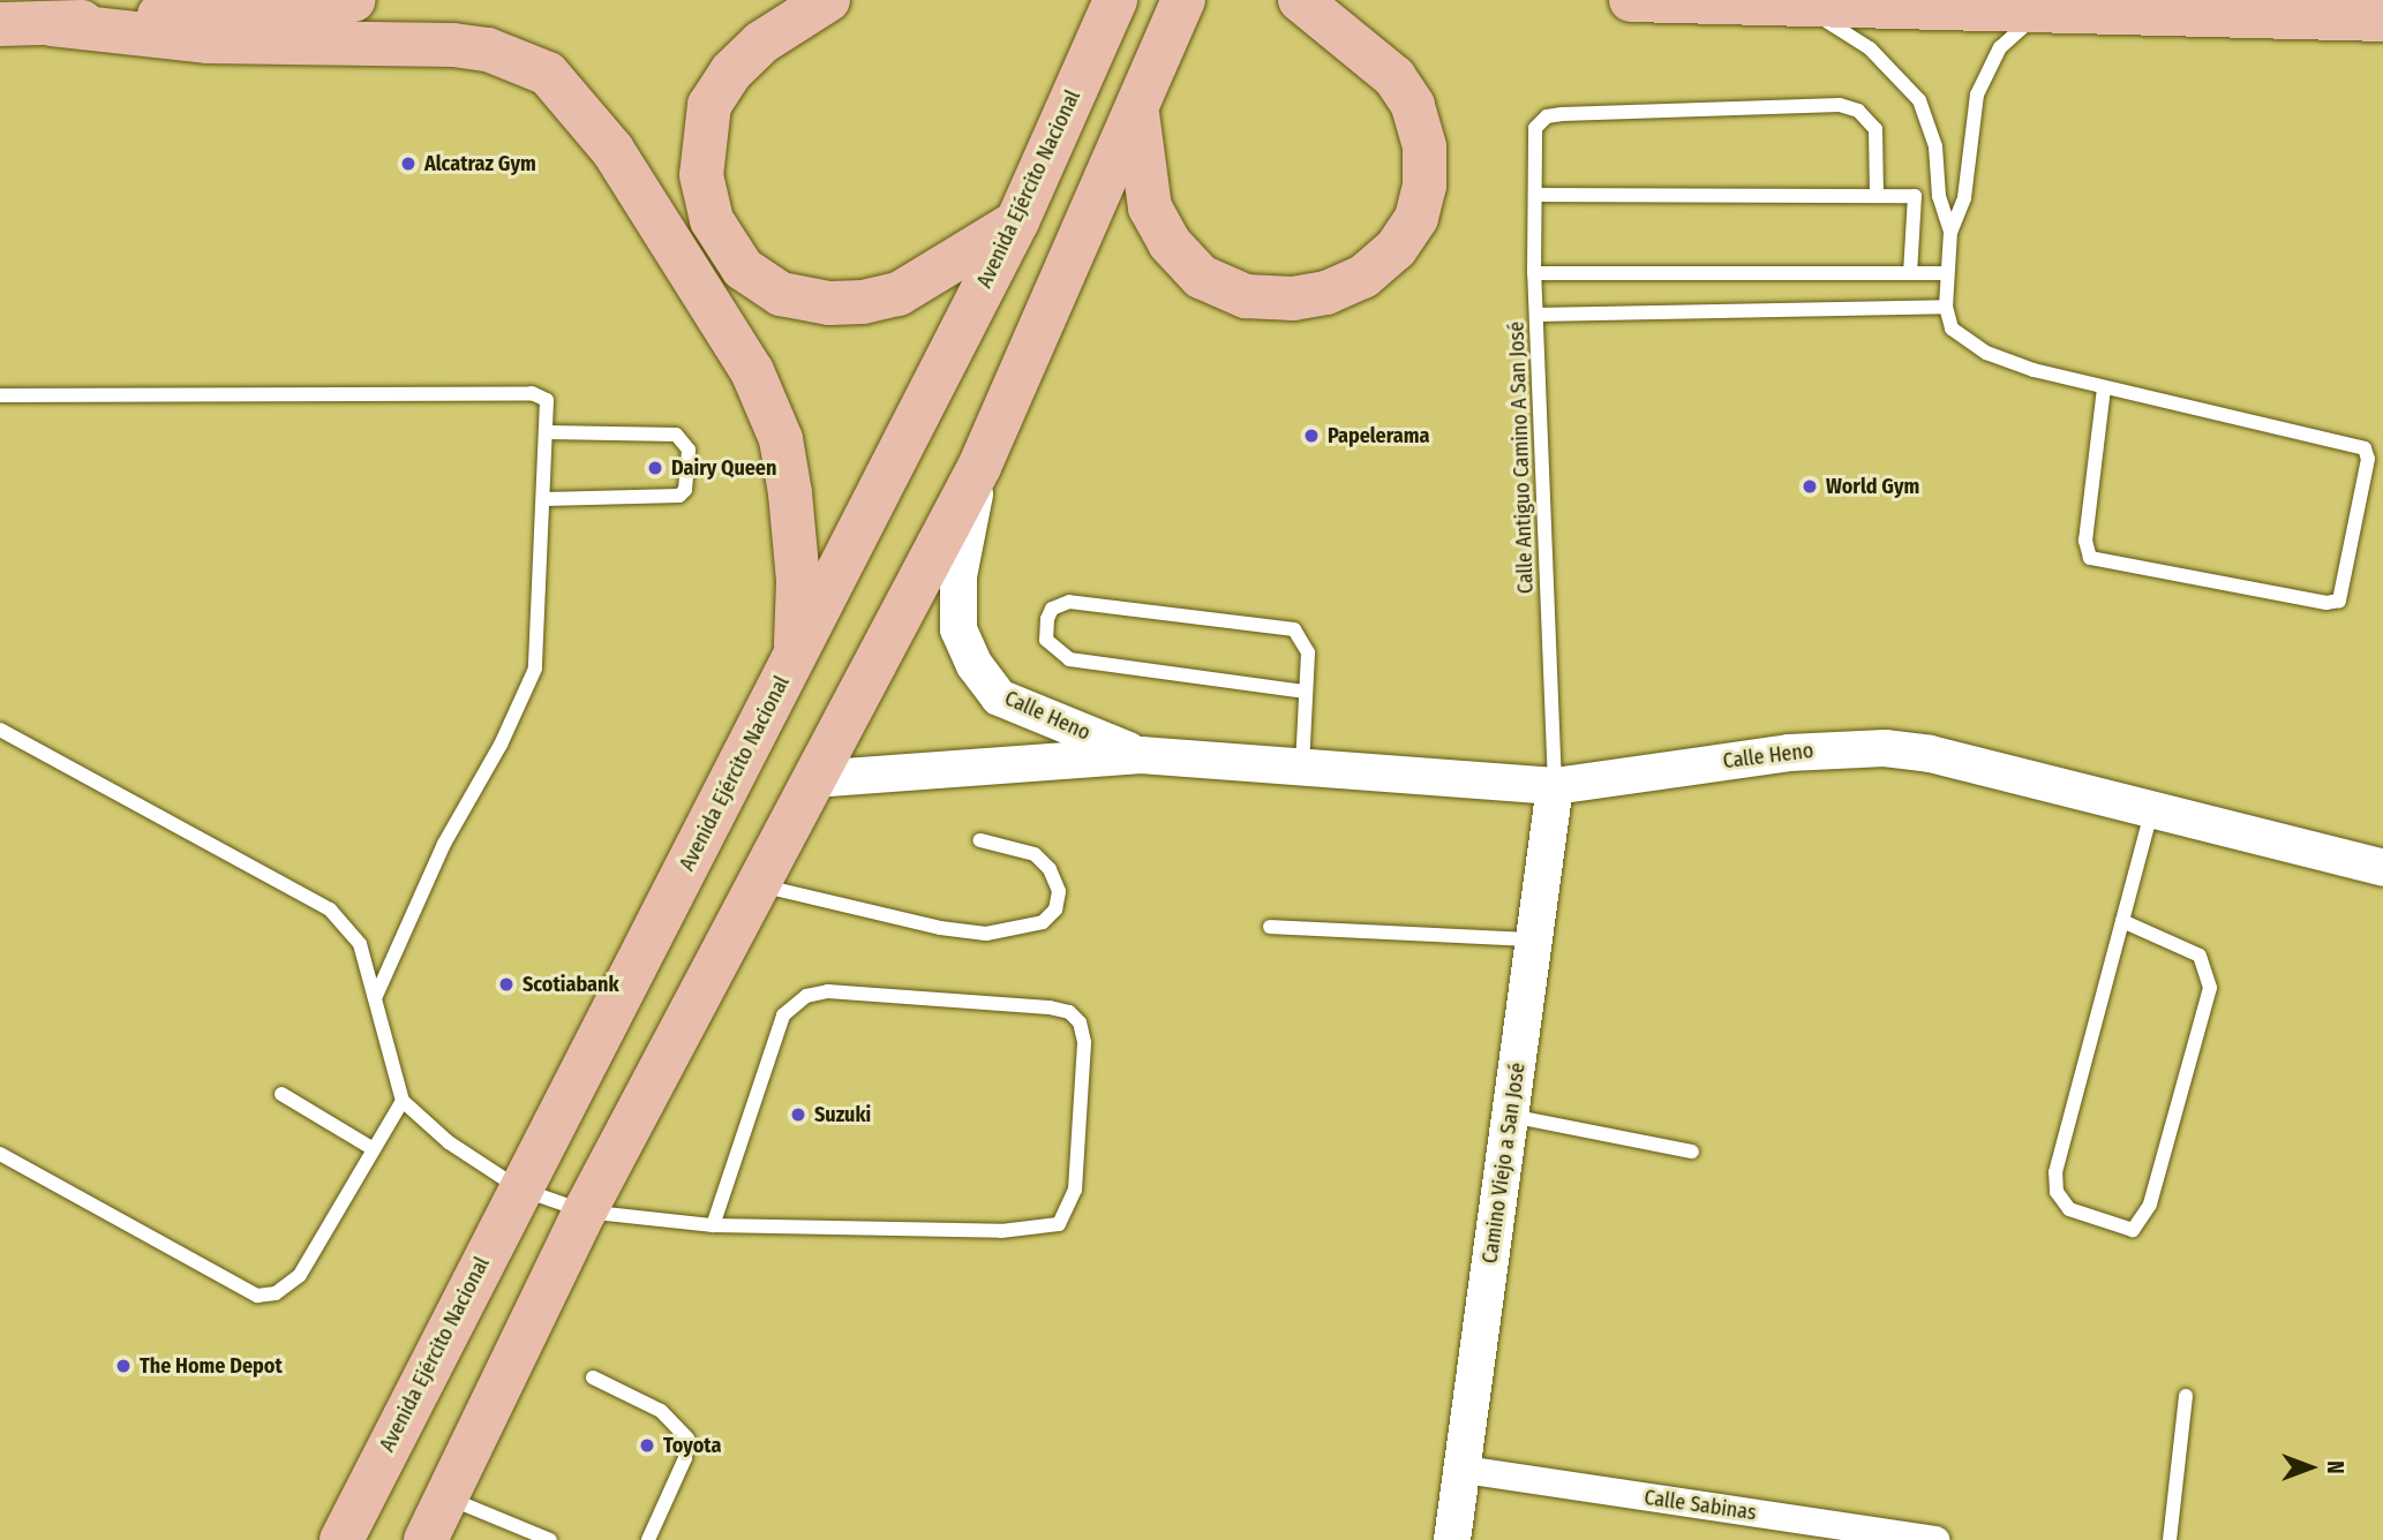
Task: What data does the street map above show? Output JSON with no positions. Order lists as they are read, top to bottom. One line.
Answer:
{"streets":{"main road":["Avenida Ejército Nacional"],"street":["Calle Heno","Camino Viejo a San José","Calle Sabinas"],"lane":["Calle Antiguo Camino A San José"]},"crossings":[["Calle Antiguo Camino A San José","Calle Heno"],["Calle Antiguo Camino A San José","Camino Viejo a San José"],["Calle Heno","Camino Viejo a San José"],["Camino Viejo a San José","Calle Sabinas"]],"places":["Alcatraz Gym","Papelerama","Dairy Queen","World Gym","Scotiabank","Suzuki","The Home Depot","Toyota"],"north":"right"}
